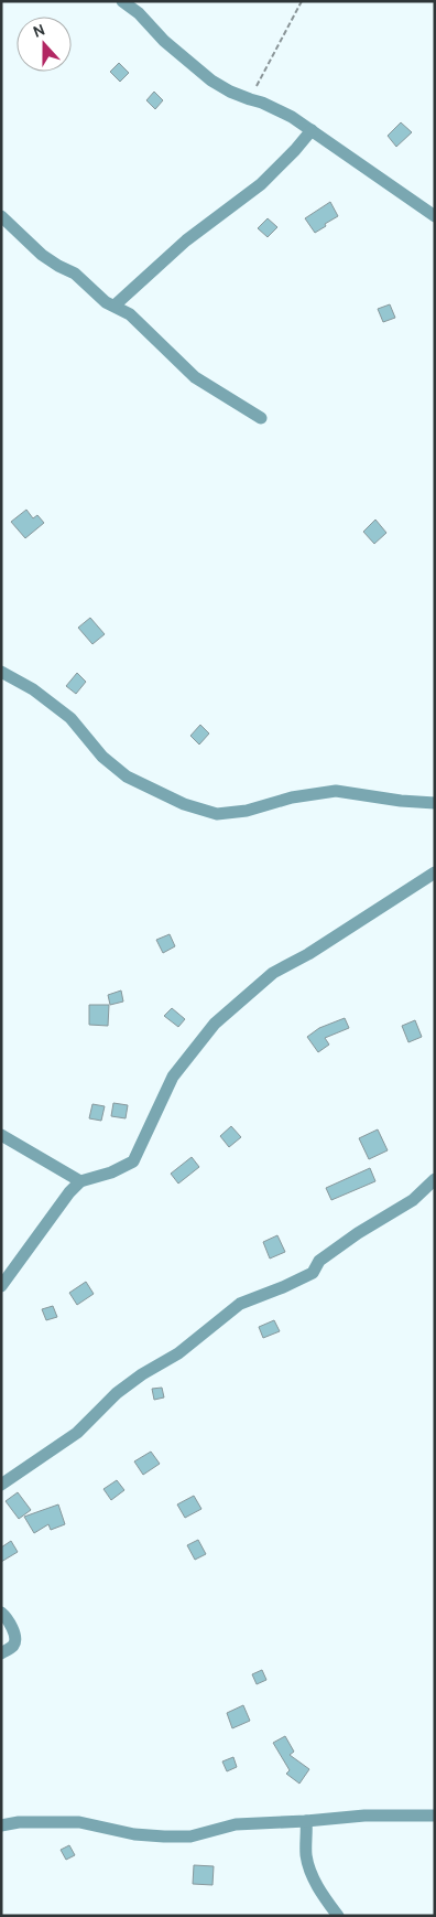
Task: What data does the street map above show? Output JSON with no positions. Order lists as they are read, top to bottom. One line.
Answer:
{"north":"top"}
